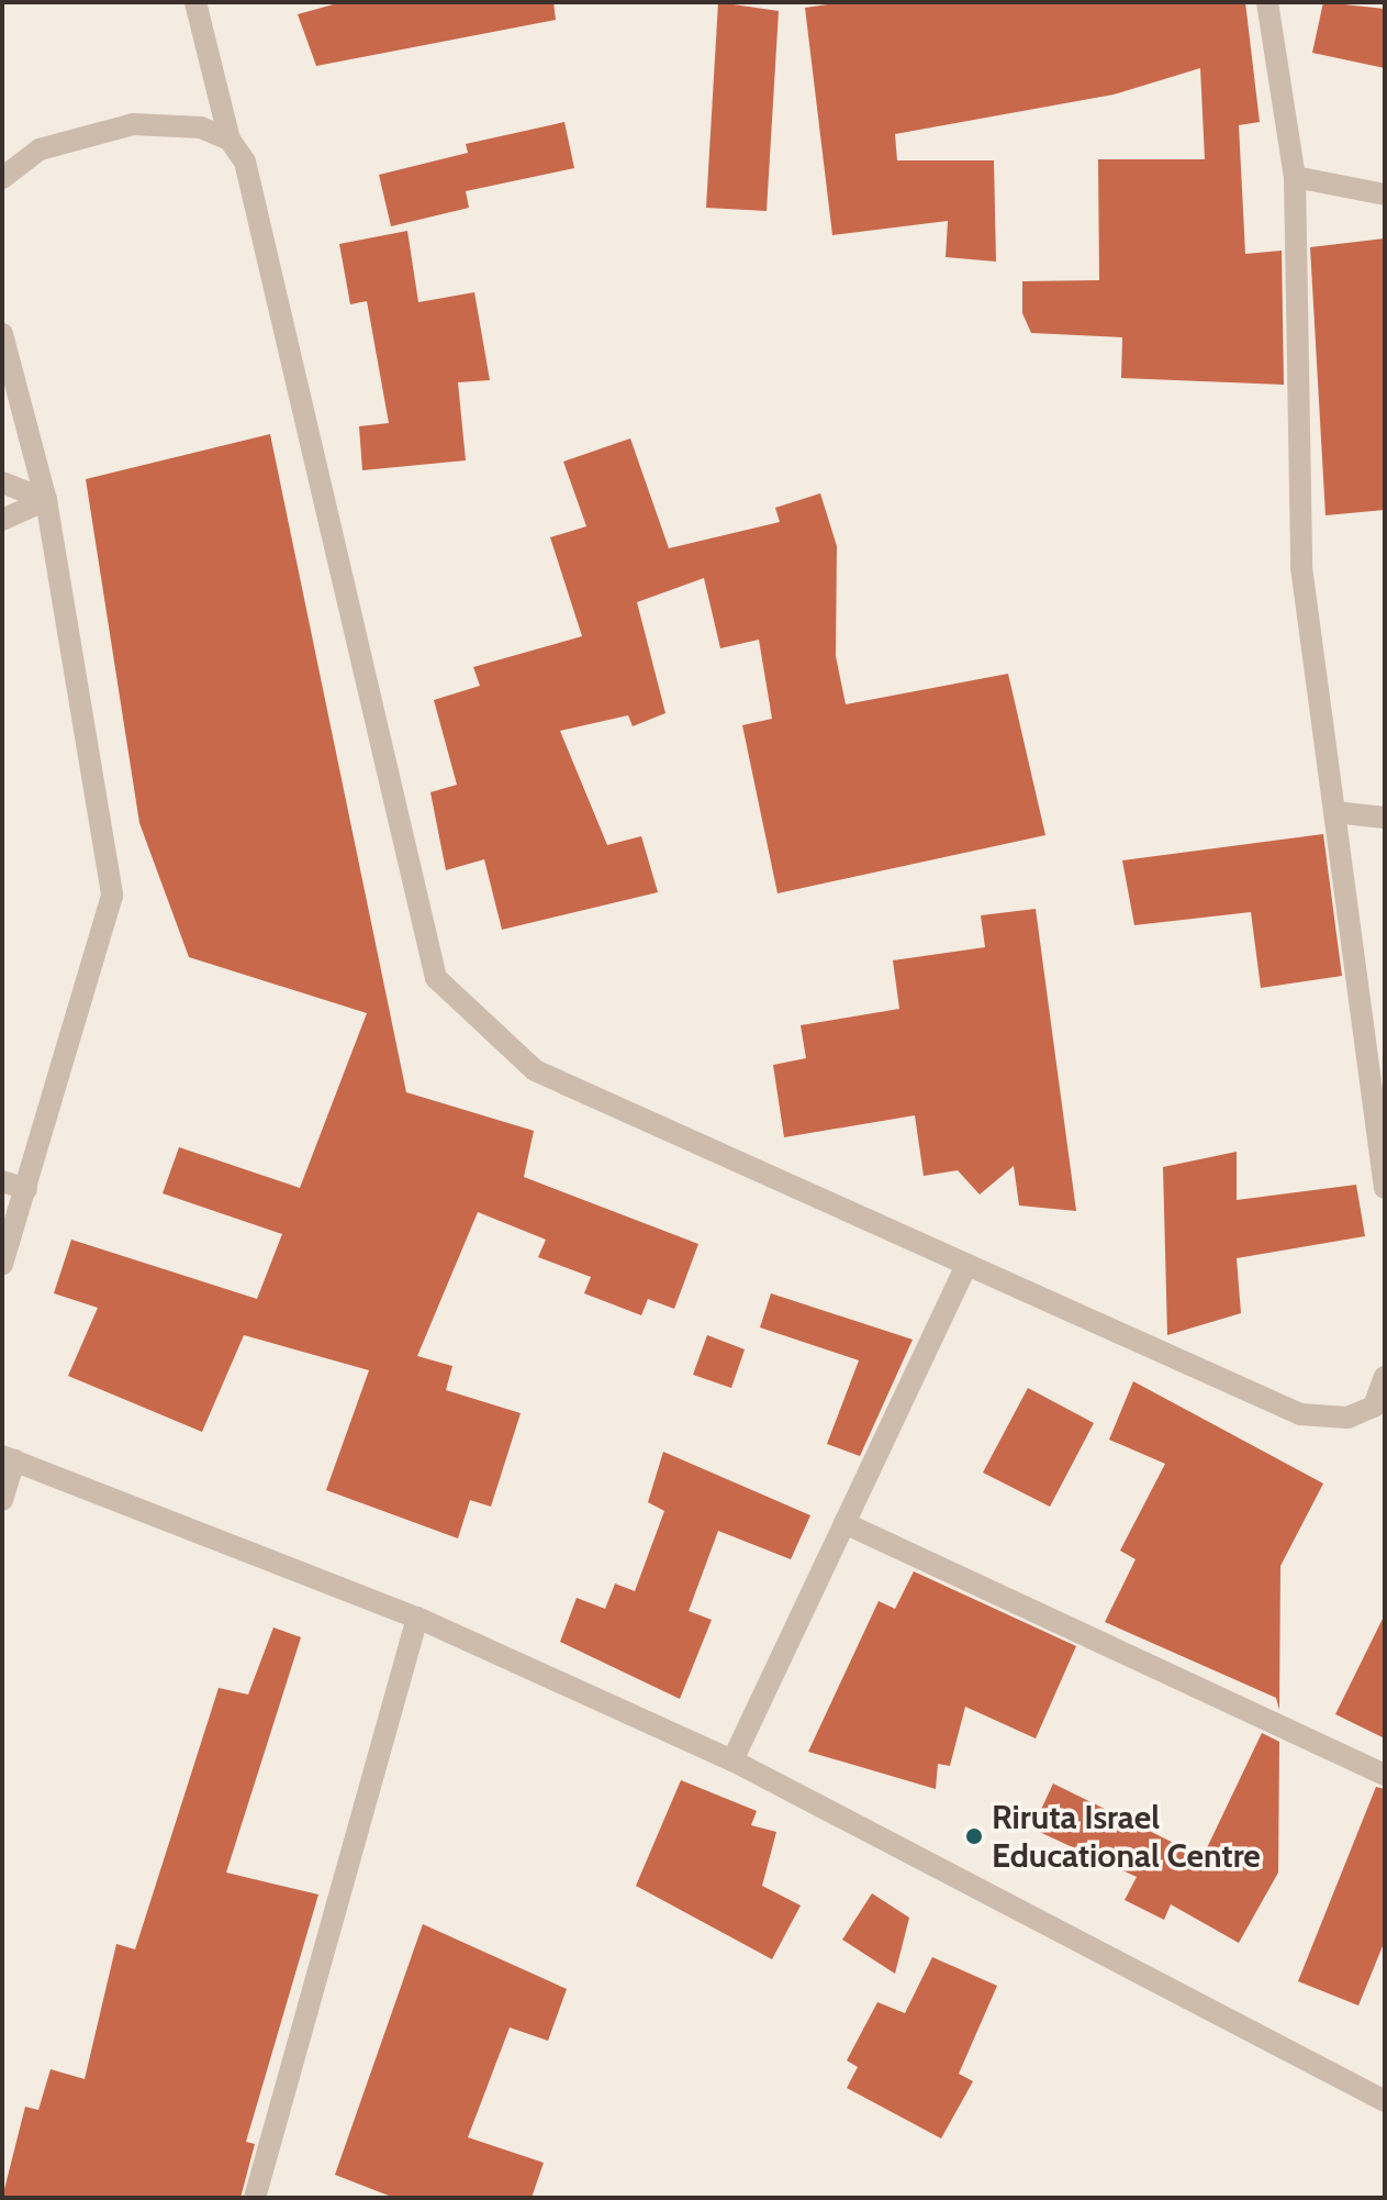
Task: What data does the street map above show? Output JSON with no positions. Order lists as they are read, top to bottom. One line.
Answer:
{"places":["Riruta Israel Educational Centre"]}
